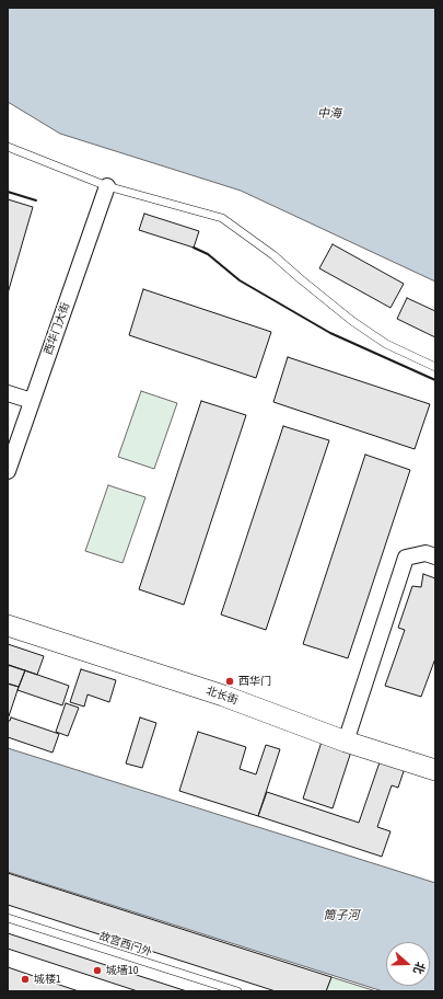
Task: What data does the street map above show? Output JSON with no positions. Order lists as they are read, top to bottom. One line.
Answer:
{"streets":{"street":["西华门大街","北长街"],"lane":["故宫西门外"]},"water":["中海","筒子河"],"places":["西华门","城墙10","城楼1"],"north":"right"}
